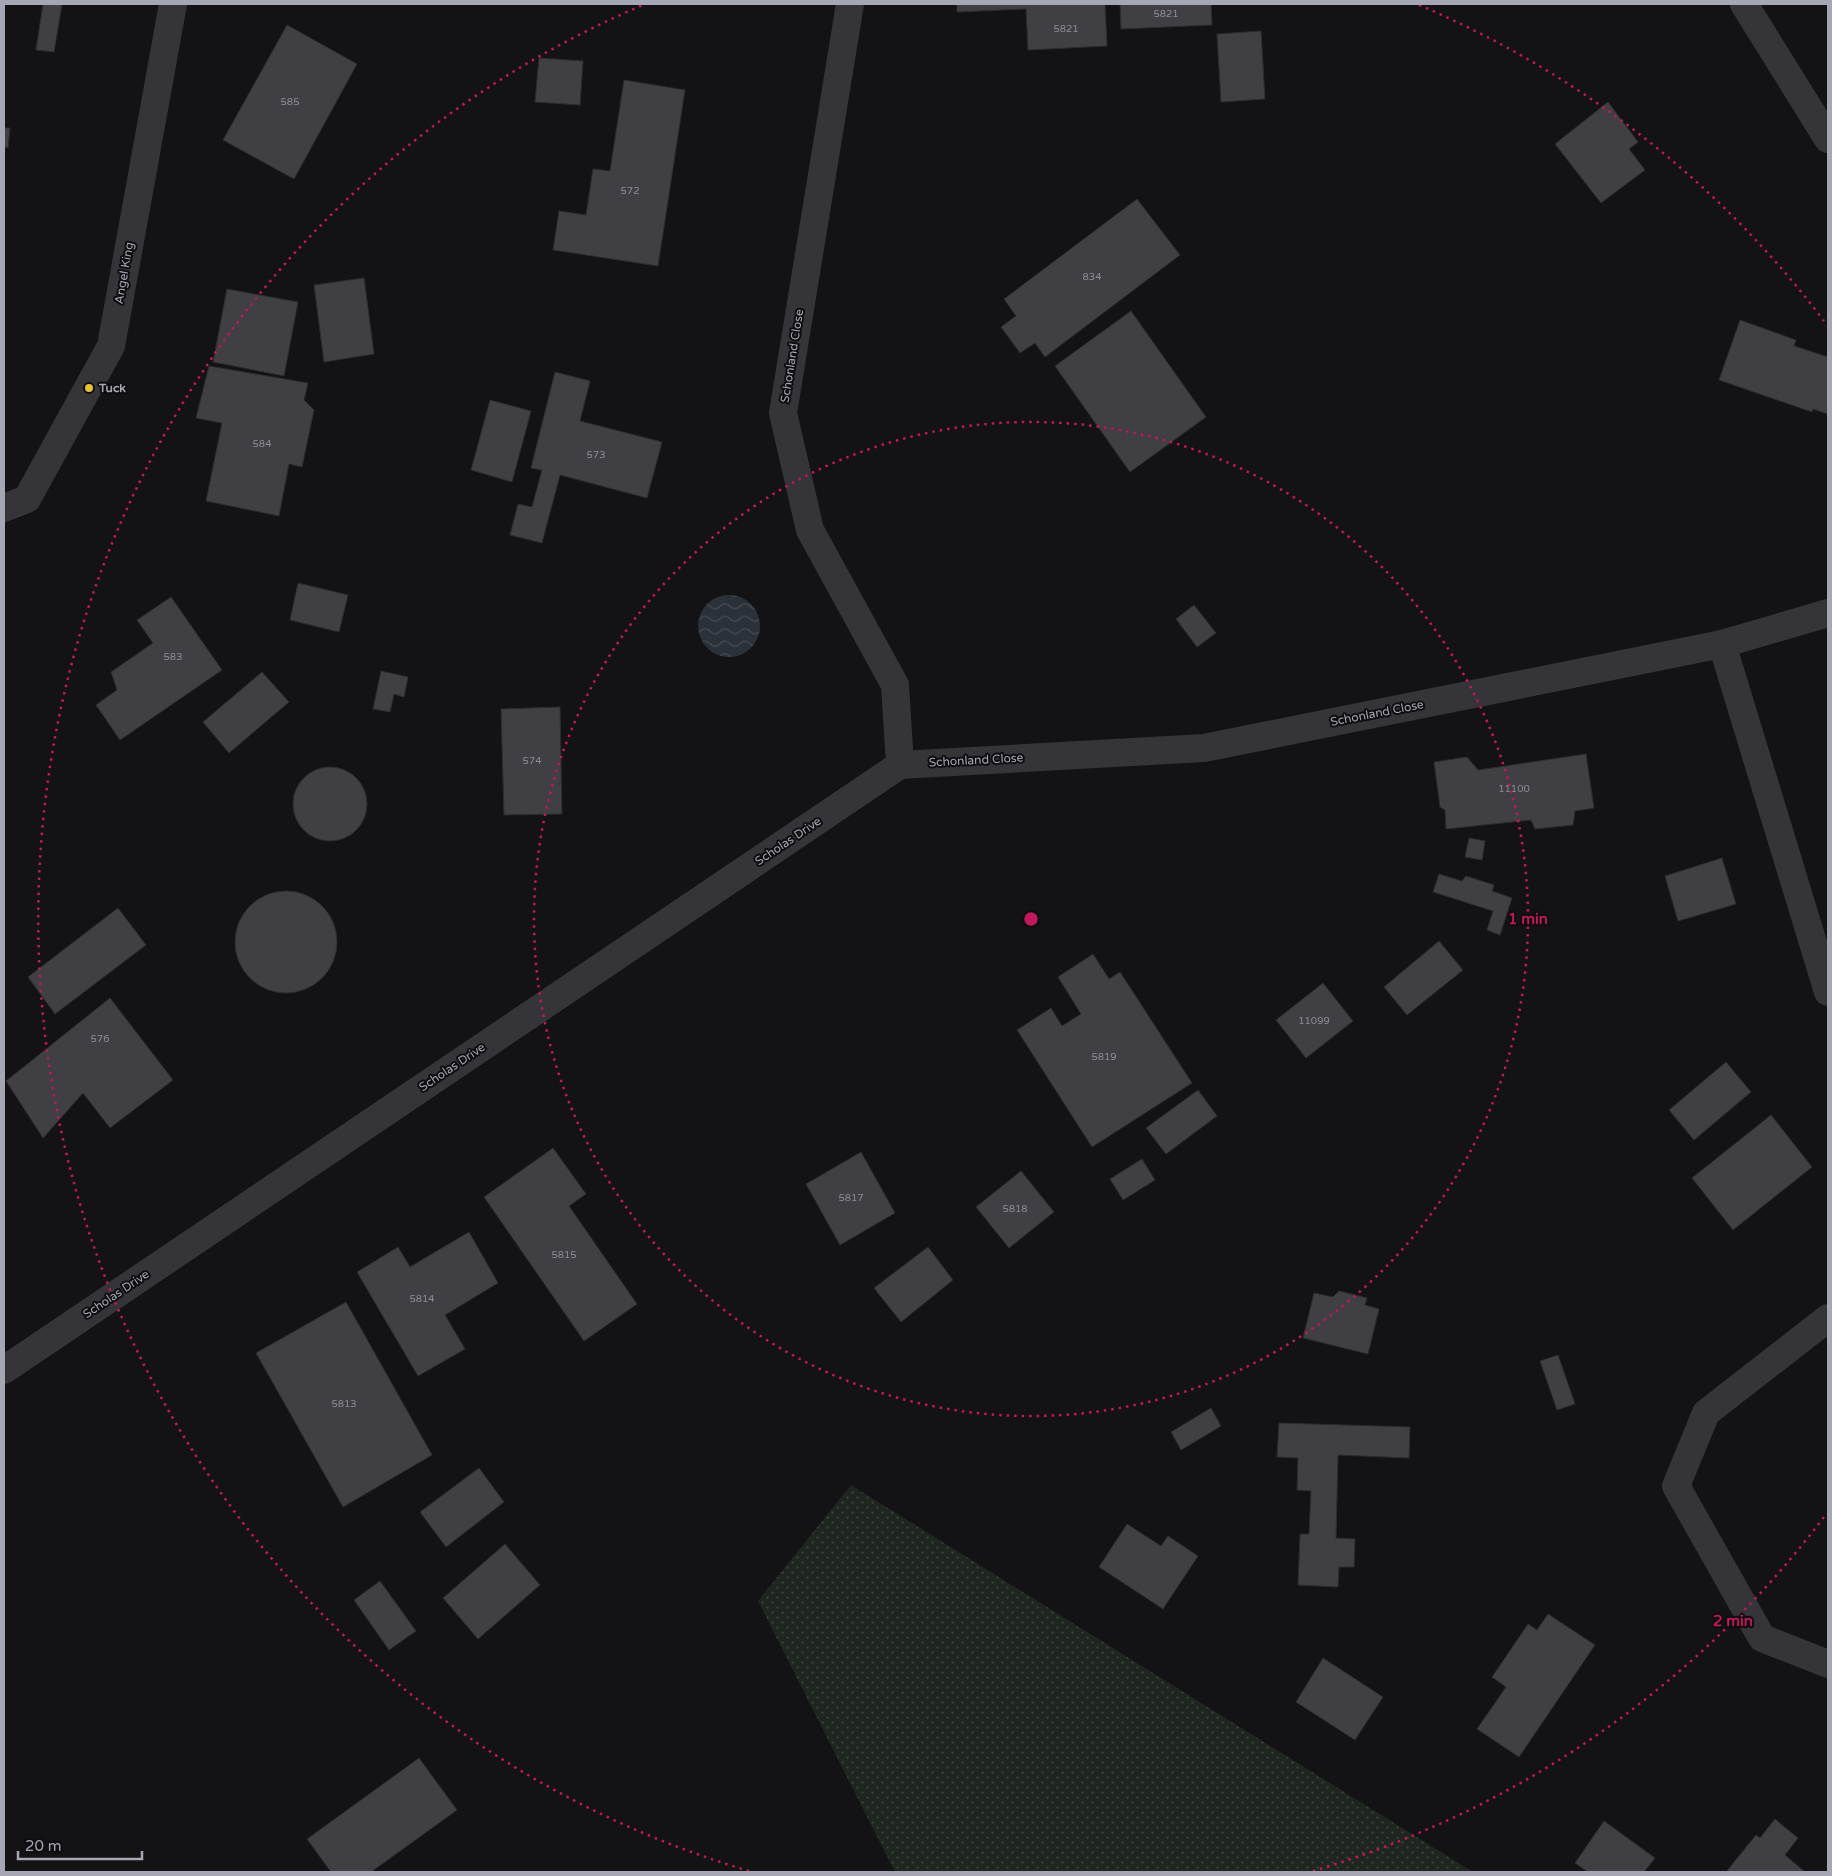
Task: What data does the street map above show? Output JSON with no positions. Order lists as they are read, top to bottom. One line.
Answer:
{"streets":{"street":["Angel King","Schonland Close","Scholas Drive"]},"crossings":[["Schonland Close","Scholas Drive"]],"places":["Tuck"],"house_numbers":["5821","5821","585","572","834","584","573","583","574","11100","11099","576","5819","5817","5818","5815","5814","5813"],"scale_bar":"20 m","rings":["1 min","2 min"]}
